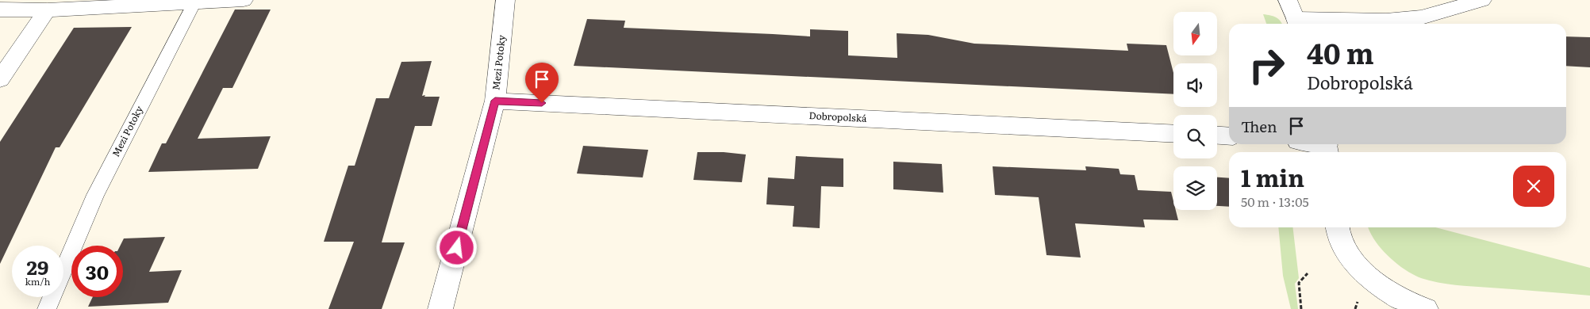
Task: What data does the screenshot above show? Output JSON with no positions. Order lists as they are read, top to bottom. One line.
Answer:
{"streets":{"street":["Mezi Potoky","Dobropolská"]},"crossings":[["Mezi Potoky","Dobropolská"]],"north":"bottom","page":{"turn":["40 m","Dobropolská"],"then":"Then","heading":["1 min","50 m · 13:05"],"speed":"29 km/h","limit":"30"}}
